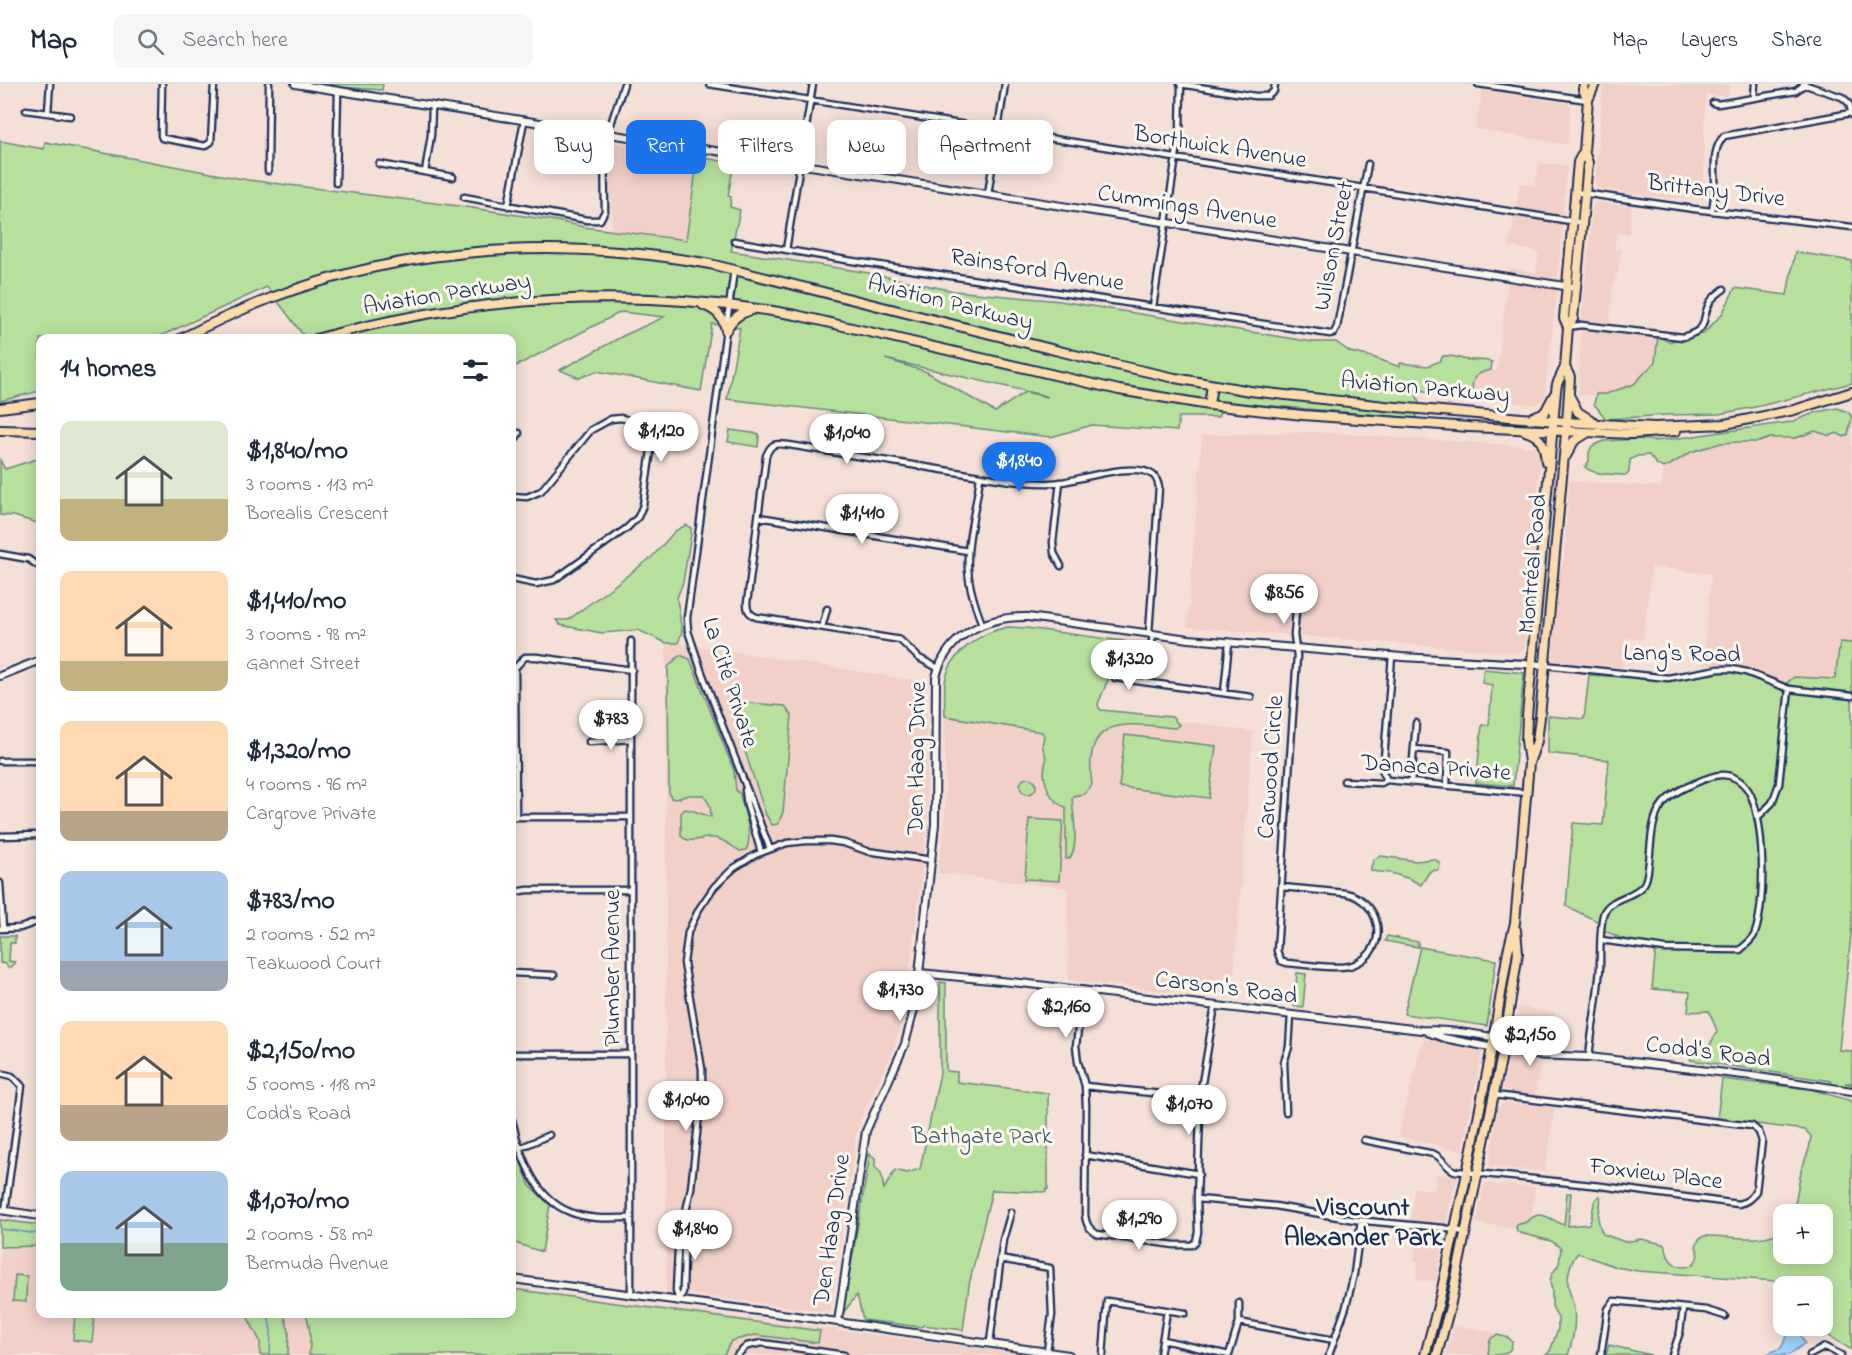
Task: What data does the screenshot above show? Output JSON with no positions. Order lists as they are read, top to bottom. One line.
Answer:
{"streets":{"main road":["Aviation Parkway","Montréal Road"],"street":["Borthwick Avenue","Brittany Drive","Cummings Avenue","Wilson Street","Rainsford Avenue","Lang's Road","La Cité Private","Den Haag Drive","Carwood Circle","Danaca Private","Plumber Avenue","Carson's Road","Codd's Road","Foxview Place"]},"crossings":[["Borthwick Avenue","Wilson Street"],["Borthwick Avenue","Montréal Road"],["Brittany Drive","Montréal Road"],["Cummings Avenue","Wilson Street"],["Cummings Avenue","Montréal Road"],["Wilson Street","Rainsford Avenue"],["Aviation Parkway","Montréal Road"],["Aviation Parkway","La Cité Private"],["Montréal Road","Lang's Road"],["Montréal Road","Den Haag Drive"],["Montréal Road","Danaca Private"],["Montréal Road","Carson's Road"],["Montréal Road","Codd's Road"],["Montréal Road","Foxview Place"],["Lang's Road","Den Haag Drive"],["Den Haag Drive","Carwood Circle"],["Den Haag Drive","Carson's Road"],["Carson's Road","Codd's Road"]],"districts":["Viscount Alexander Park"],"parks":["Bathgate Park"],"page":{"header":"Map","search":"Search here","nav":["Map","Layers","Share"],"chip":["Buy","Rent","Filters","New","Apartment"],"heading":"14 homes","list":[{"name":"$1,840/mo","note":"3 rooms · 113 m² · Borealis Crescent"},{"name":"$1,410/mo","note":"3 rooms · 98 m² · Gannet Street"},{"name":"$1,320/mo","note":"4 rooms · 96 m² · Cargrove Private"},{"name":"$783/mo","note":"2 rooms · 52 m² · Teakwood Court"},{"name":"$2,150/mo","note":"5 rooms · 118 m² · Codd's Road"},{"name":"$1,070/mo","note":"2 rooms · 58 m² · Bermuda Avenue"}],"price":["$1,120","$1,040","$1,840","$1,410","$856","$1,320","$783","$1,730","$2,160","$2,150","$1,040","$1,070","$1,290","$1,840"],"map_buttons":["+","−"]}}
